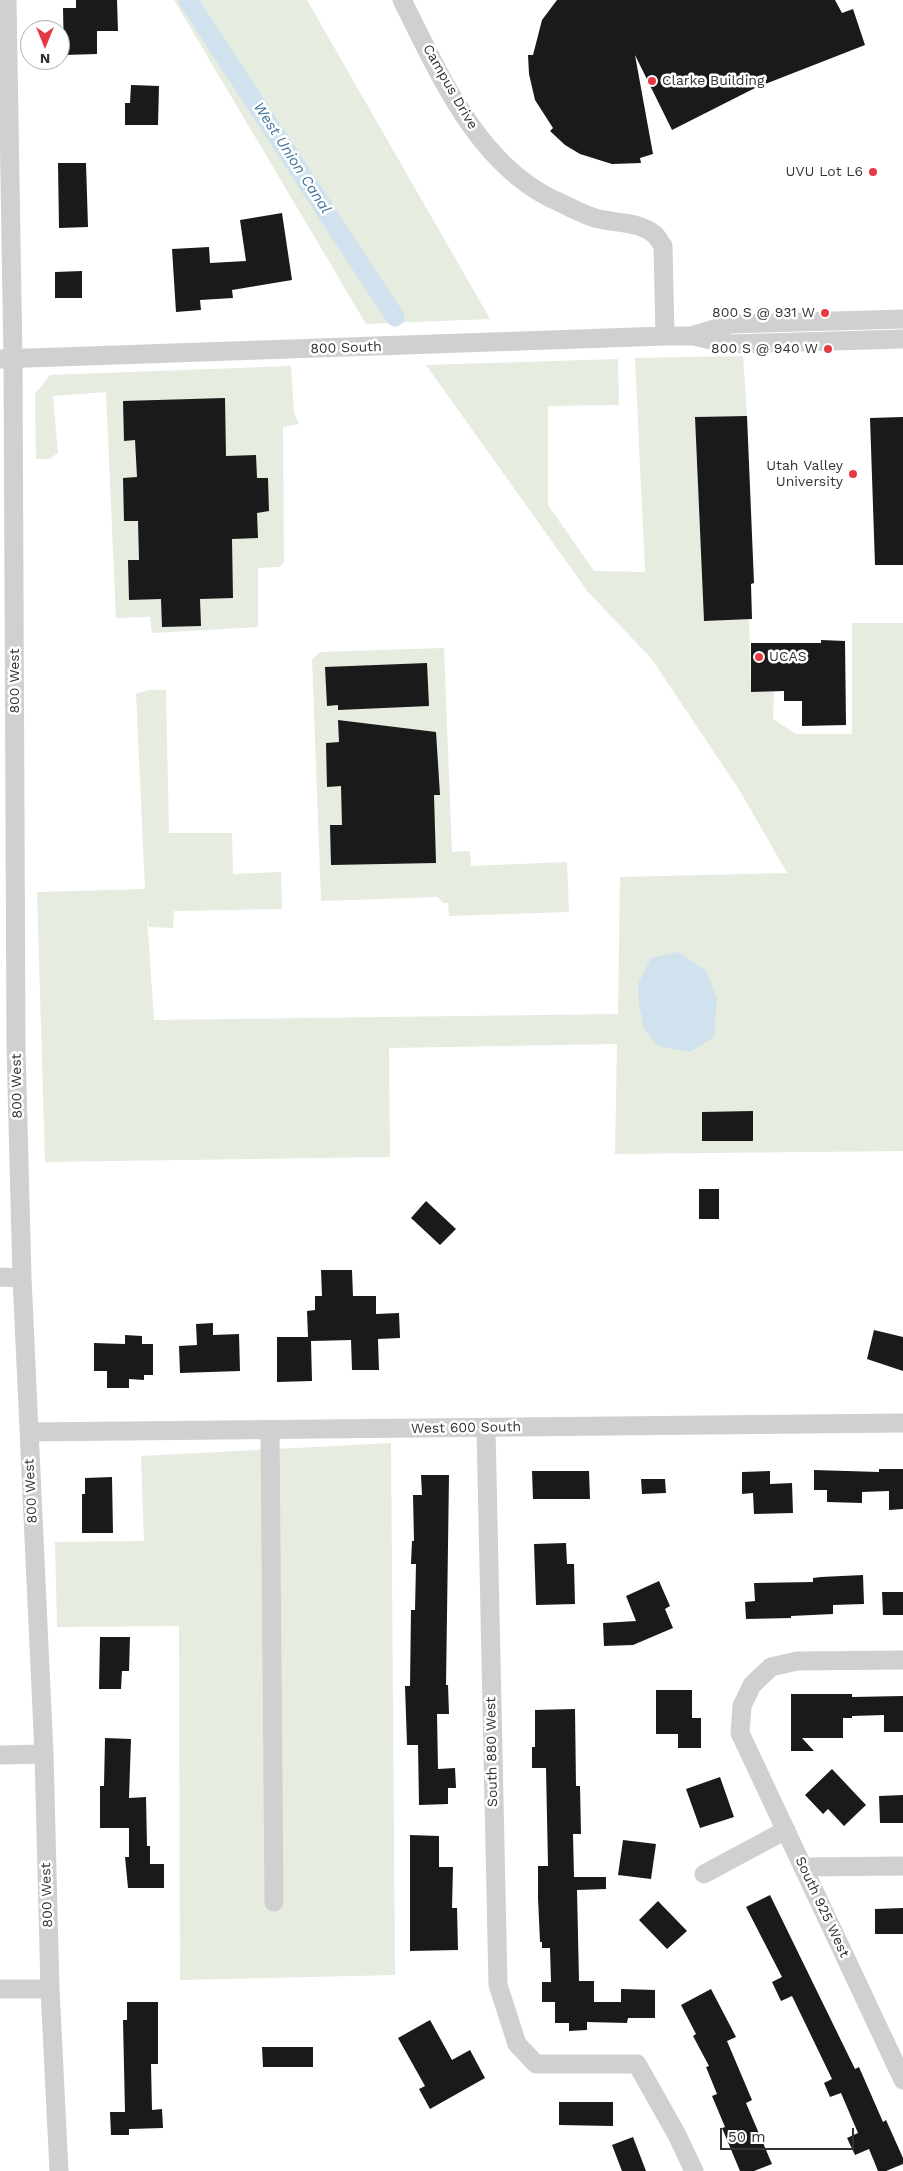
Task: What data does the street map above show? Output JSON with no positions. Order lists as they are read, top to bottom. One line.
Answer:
{"streets":{"street":["Campus Drive","800 South","800 West","West 600 South","South 880 West","South 925 West"]},"crossings":[["Campus Drive","800 South"],["800 South","800 West"],["800 West","West 600 South"],["West 600 South","South 880 West"]],"water":["West Union Canal"],"places":["Clarke Building","UVU Lot L6","800 S @ 931 W","800 S @ 940 W","Utah Valley University","UCAS"],"scale_bar":"50 m","north":"bottom"}
